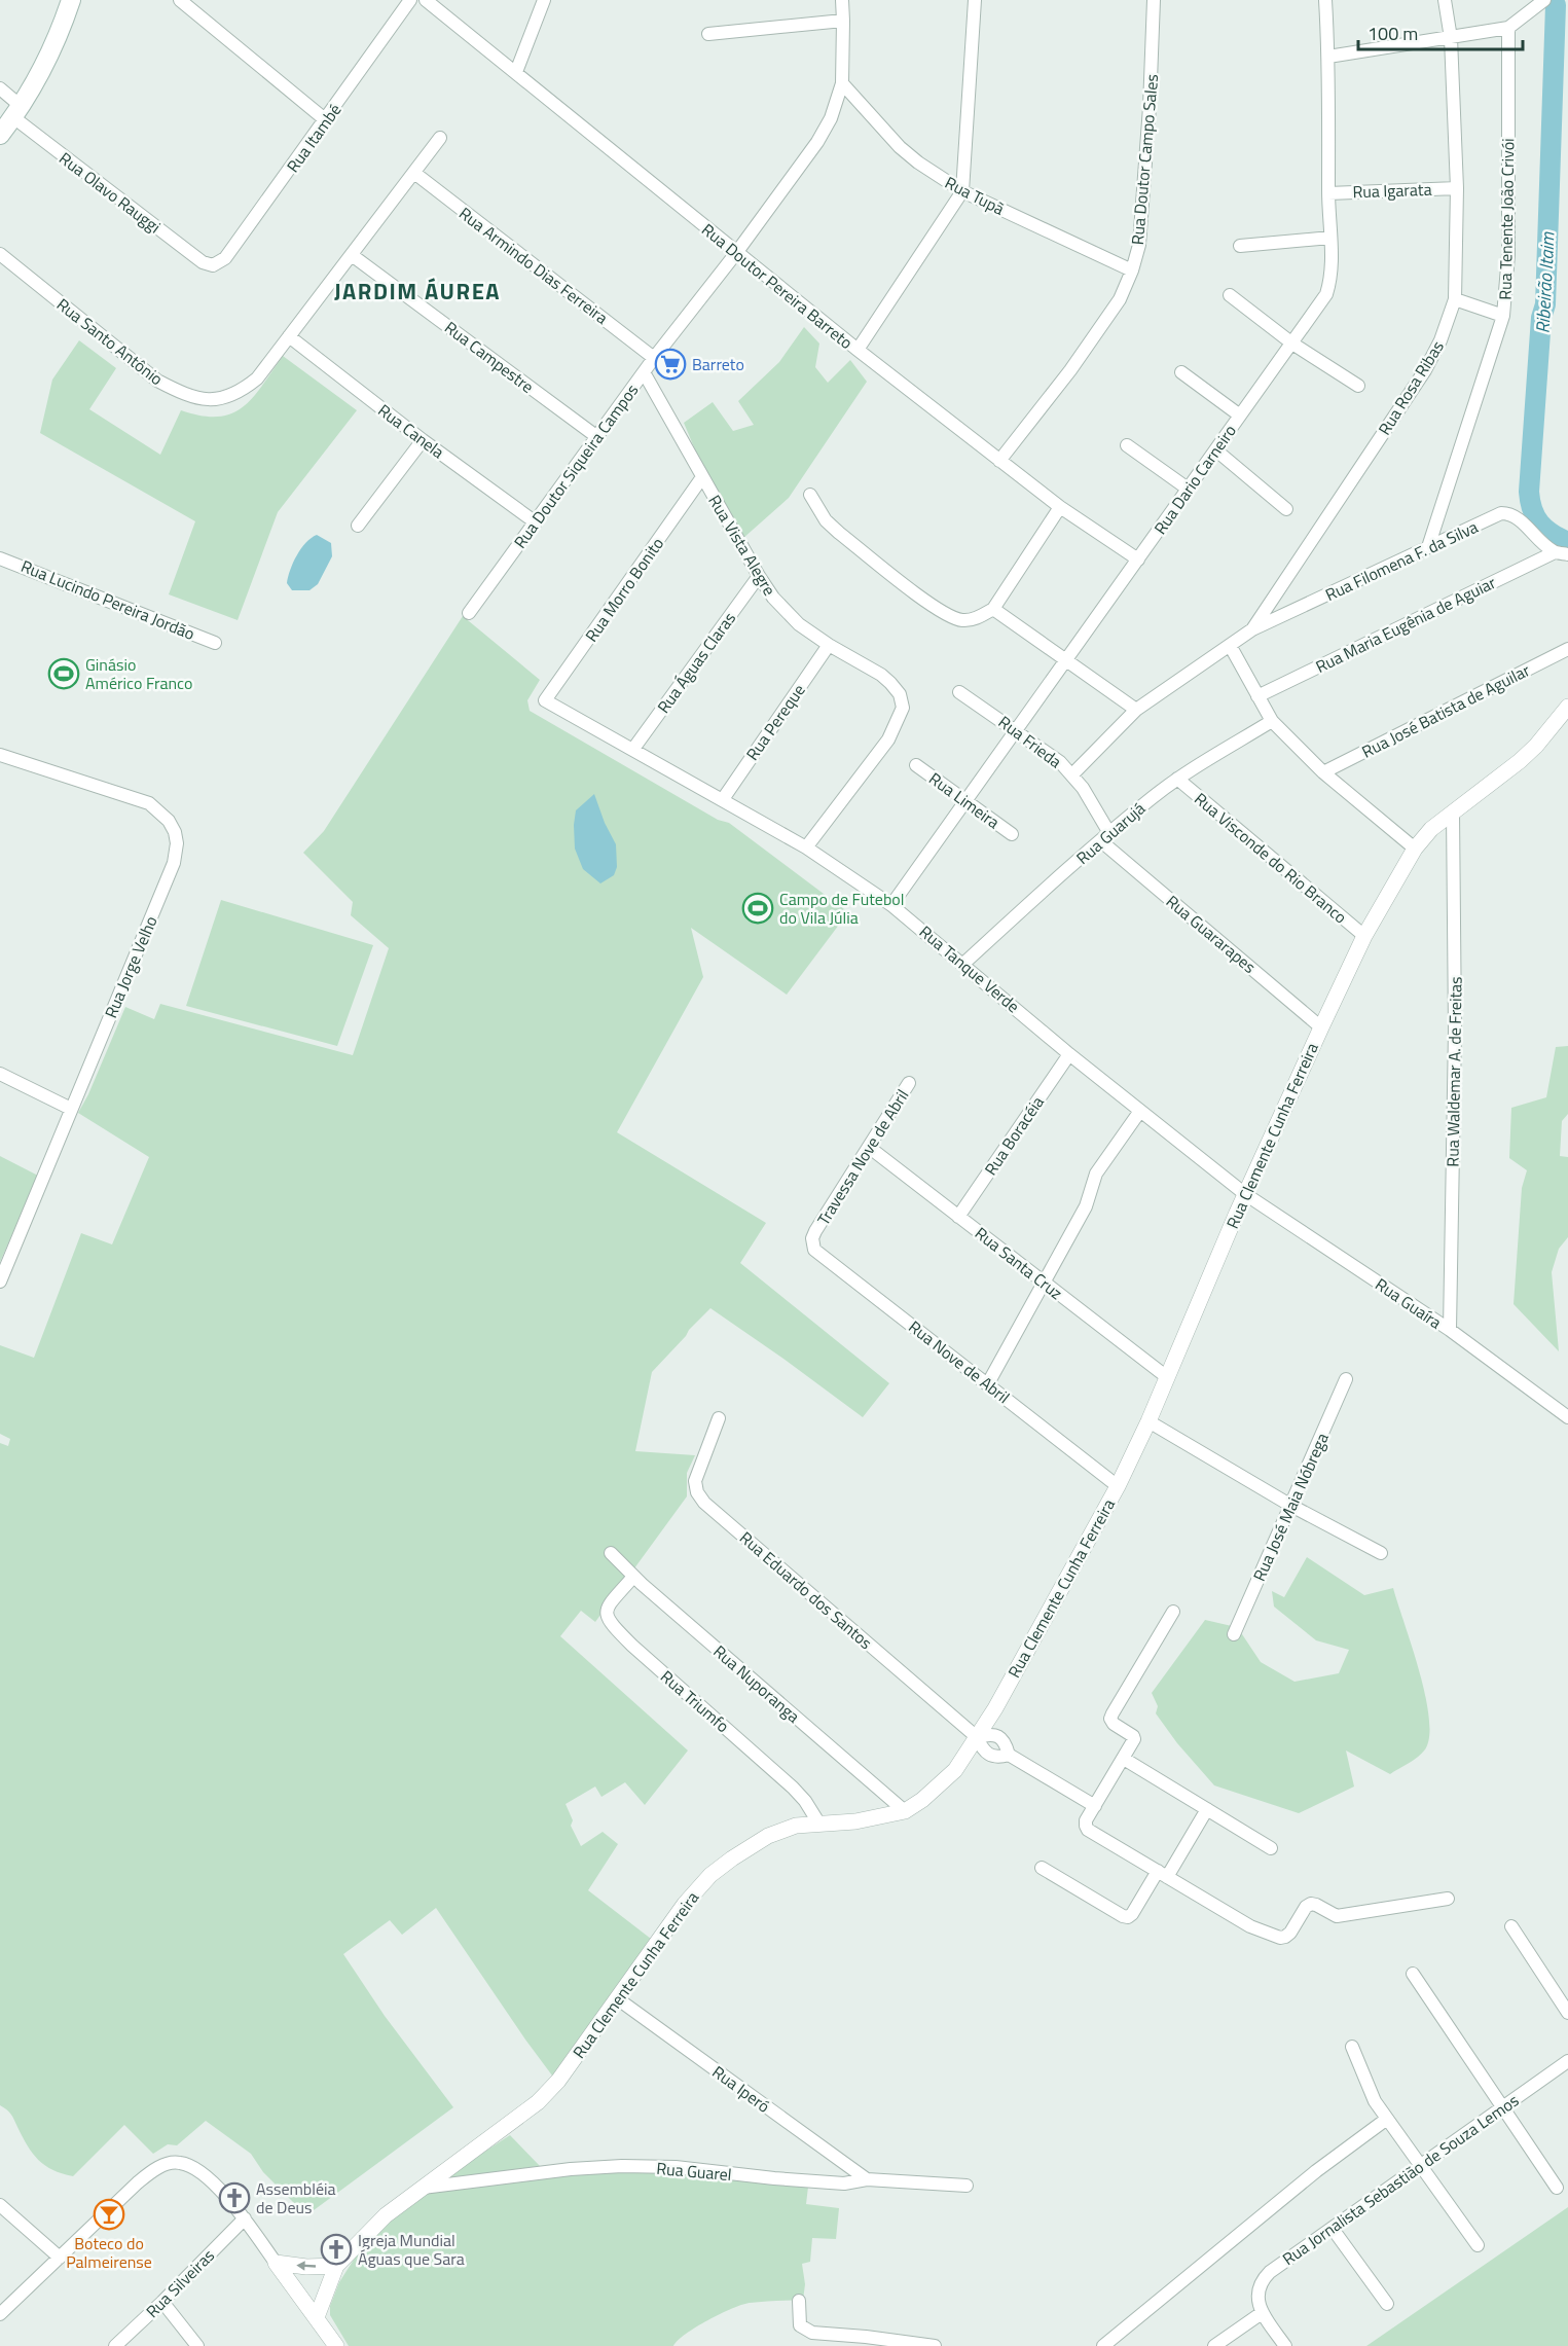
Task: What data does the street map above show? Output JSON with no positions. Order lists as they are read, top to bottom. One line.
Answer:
{"streets":{"street":["Rua Itambé","Rua Doutor Campo Sales","Rua Igarata","Rua Olavo Rauggi","Rua Tupã","Rua Tenente João Crivói","Rua Armindo Dias Ferreira","Rua Doutor Pereira Barreto","Rua Santo Antônio","Rua Campestre","Rua Rosa Ribas","Rua Canela","Rua Doutor Siqueira Campos","Rua Dario Carneiro","Rua Vista Alegre","Rua Filomena F. da Silva","Rua Morro Bonito","Rua Lucindo Pereira Jordão","Rua Maria Eugênia de Aguiar","Rua Águas Claras","Rua José Batista de Aguilar","Rua Pereque","Rua Frieda","Rua Limeira","Rua Guarujá","Rua Visconde do Rio Branco","Rua Guararapes","Rua Jorge Velho","Rua Tanque Verde","Rua Waldemar A. de Freitas","Rua Boracéia","Rua Clemente Cunha Ferreira","Travessa Nove de Abril","Rua Santa Cruz","Rua Guaíra","Rua Nove de Abril","Rua José Maia Nóbrega","Rua Eduardo dos Santos","Rua Nuporanga","Rua Triumfo","Rua Iperó","Rua Guarel","Rua Jornalista Sebastião de Souza Lemos","Rua Silveiras"]},"crossings":[["Rua Itambé","Rua Olavo Rauggi"],["Rua Doutor Campo Sales","Rua Tupã"],["Rua Doutor Campo Sales","Rua Doutor Pereira Barreto"],["Rua Igarata","Rua Rosa Ribas"],["Rua Igarata","Rua Dario Carneiro"],["Rua Tupã","Rua Doutor Siqueira Campos"],["Rua Tenente João Crivói","Rua Filomena F. da Silva"],["Rua Armindo Dias Ferreira","Rua Santo Antônio"],["Rua Armindo Dias Ferreira","Rua Doutor Siqueira Campos"],["Rua Doutor Pereira Barreto","Rua Doutor Siqueira Campos"],["Rua Doutor Pereira Barreto","Rua Dario Carneiro"],["Rua Santo Antônio","Rua Campestre"],["Rua Santo Antônio","Rua Canela"],["Rua Campestre","Rua Doutor Siqueira Campos"],["Rua Rosa Ribas","Rua Filomena F. da Silva"],["Rua Canela","Rua Doutor Siqueira Campos"],["Rua Doutor Siqueira Campos","Rua Vista Alegre"],["Rua Dario Carneiro","Rua Frieda"],["Rua Dario Carneiro","Rua Limeira"],["Rua Dario Carneiro","Rua Tanque Verde"],["Rua Vista Alegre","Rua Morro Bonito"],["Rua Vista Alegre","Rua Águas Claras"],["Rua Vista Alegre","Rua Pereque"],["Rua Vista Alegre","Rua Tanque Verde"],["Rua Filomena F. da Silva","Rua Maria Eugênia de Aguiar"],["Rua Filomena F. da Silva","Rua Frieda"],["Rua Morro Bonito","Rua Tanque Verde"],["Rua Águas Claras","Rua Tanque Verde"],["Rua Pereque","Rua Tanque Verde"],["Rua Frieda","Rua Guarujá"],["Rua Frieda","Rua Guararapes"],["Rua Guarujá","Rua Visconde do Rio Branco"],["Rua Guarujá","Rua Guararapes"],["Rua Guarujá","Rua Tanque Verde"],["Rua Visconde do Rio Branco","Rua Clemente Cunha Ferreira"],["Rua Guararapes","Rua Clemente Cunha Ferreira"],["Rua Tanque Verde","Rua Boracéia"],["Rua Tanque Verde","Rua Clemente Cunha Ferreira"],["Rua Tanque Verde","Rua Guaíra"],["Rua Waldemar A. de Freitas","Rua Clemente Cunha Ferreira"],["Rua Waldemar A. de Freitas","Rua Guaíra"],["Rua Boracéia","Rua Santa Cruz"],["Rua Clemente Cunha Ferreira","Rua Santa Cruz"],["Rua Clemente Cunha Ferreira","Rua Guaíra"],["Rua Clemente Cunha Ferreira","Rua Nove de Abril"],["Rua Clemente Cunha Ferreira","Rua Eduardo dos Santos"],["Rua Clemente Cunha Ferreira","Rua Nuporanga"],["Rua Clemente Cunha Ferreira","Rua Triumfo"],["Rua Clemente Cunha Ferreira","Rua Iperó"],["Rua Clemente Cunha Ferreira","Rua Guarel"],["Travessa Nove de Abril","Rua Santa Cruz"],["Travessa Nove de Abril","Rua Nove de Abril"],["Rua Nuporanga","Rua Triumfo"],["Rua Iperó","Rua Guarel"]],"districts":["JARDIM ÁUREA"],"water":["Ribeirão Itaim"],"places":{"supermarket":["Barreto"],"sports":["Ginásio Américo Franco","Campo de Futebol do Vila Júlia"],"church":["Assembléia de Deus","Igreja Mundial Águas que Sara"],"bar":["Boteco do Palmeirense"]},"scale_bar":"100 m"}
